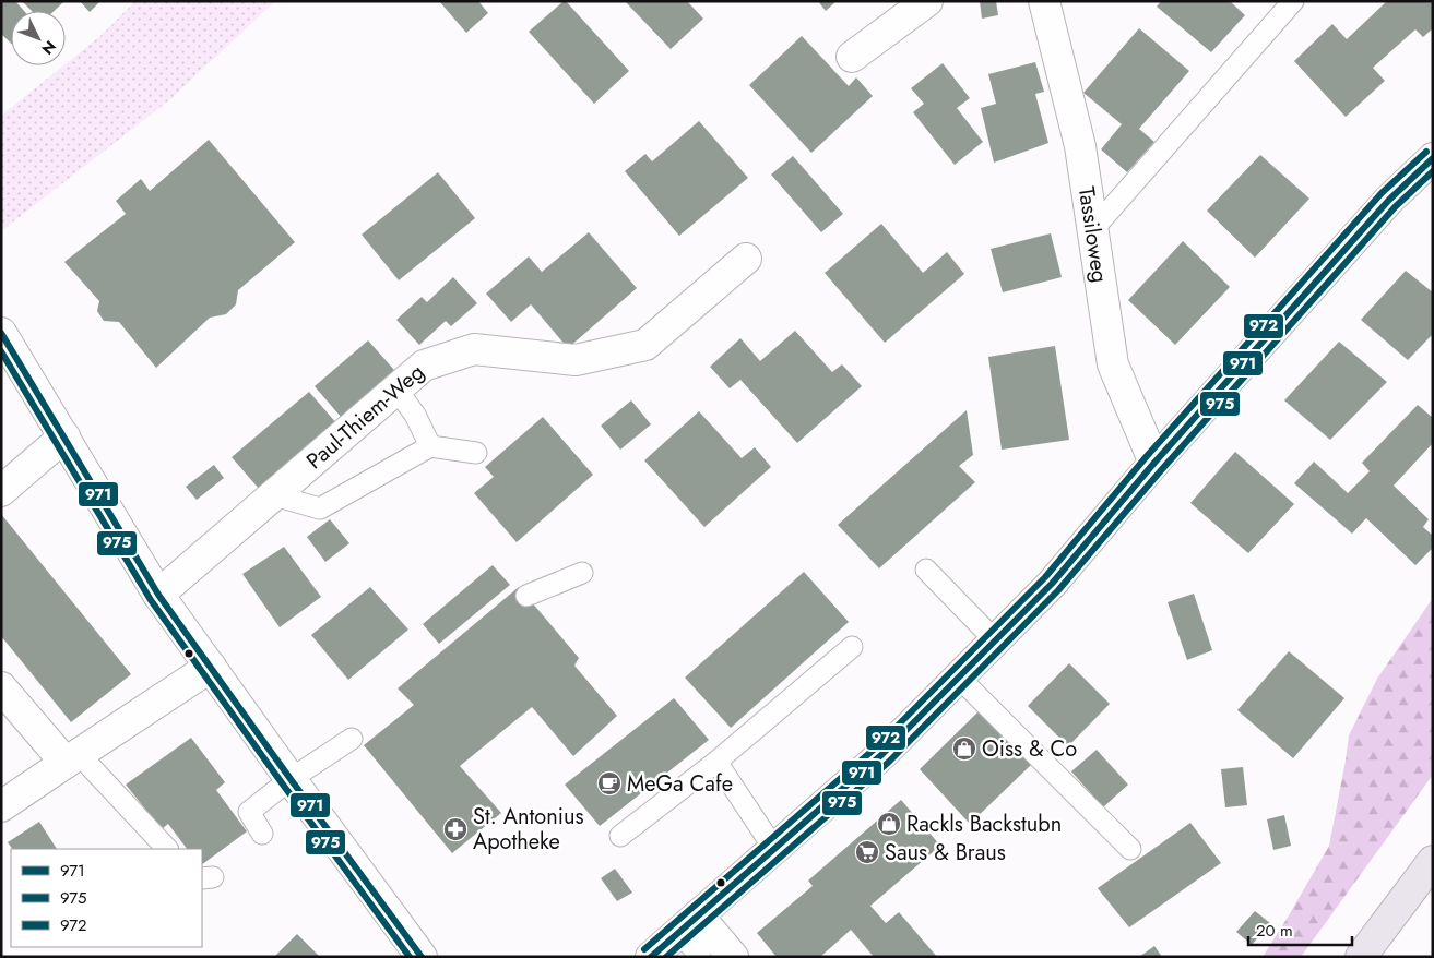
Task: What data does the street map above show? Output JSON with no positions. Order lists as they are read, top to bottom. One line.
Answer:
{"streets":{"main road":["Tassiloweg","Paul-Thiem-Weg"]},"places":{"shop":["Oiss & Co","Rackls Backstubn"],"cafe":["MeGa Cafe"],"pharmacy":["St. Antonius Apotheke"],"supermarket":["Saus & Braus"]},"lines":["transit line 972","transit line 971","transit line 975"],"legend":["971","975","972"],"scale_bar":"20 m","north":"bottom right"}
